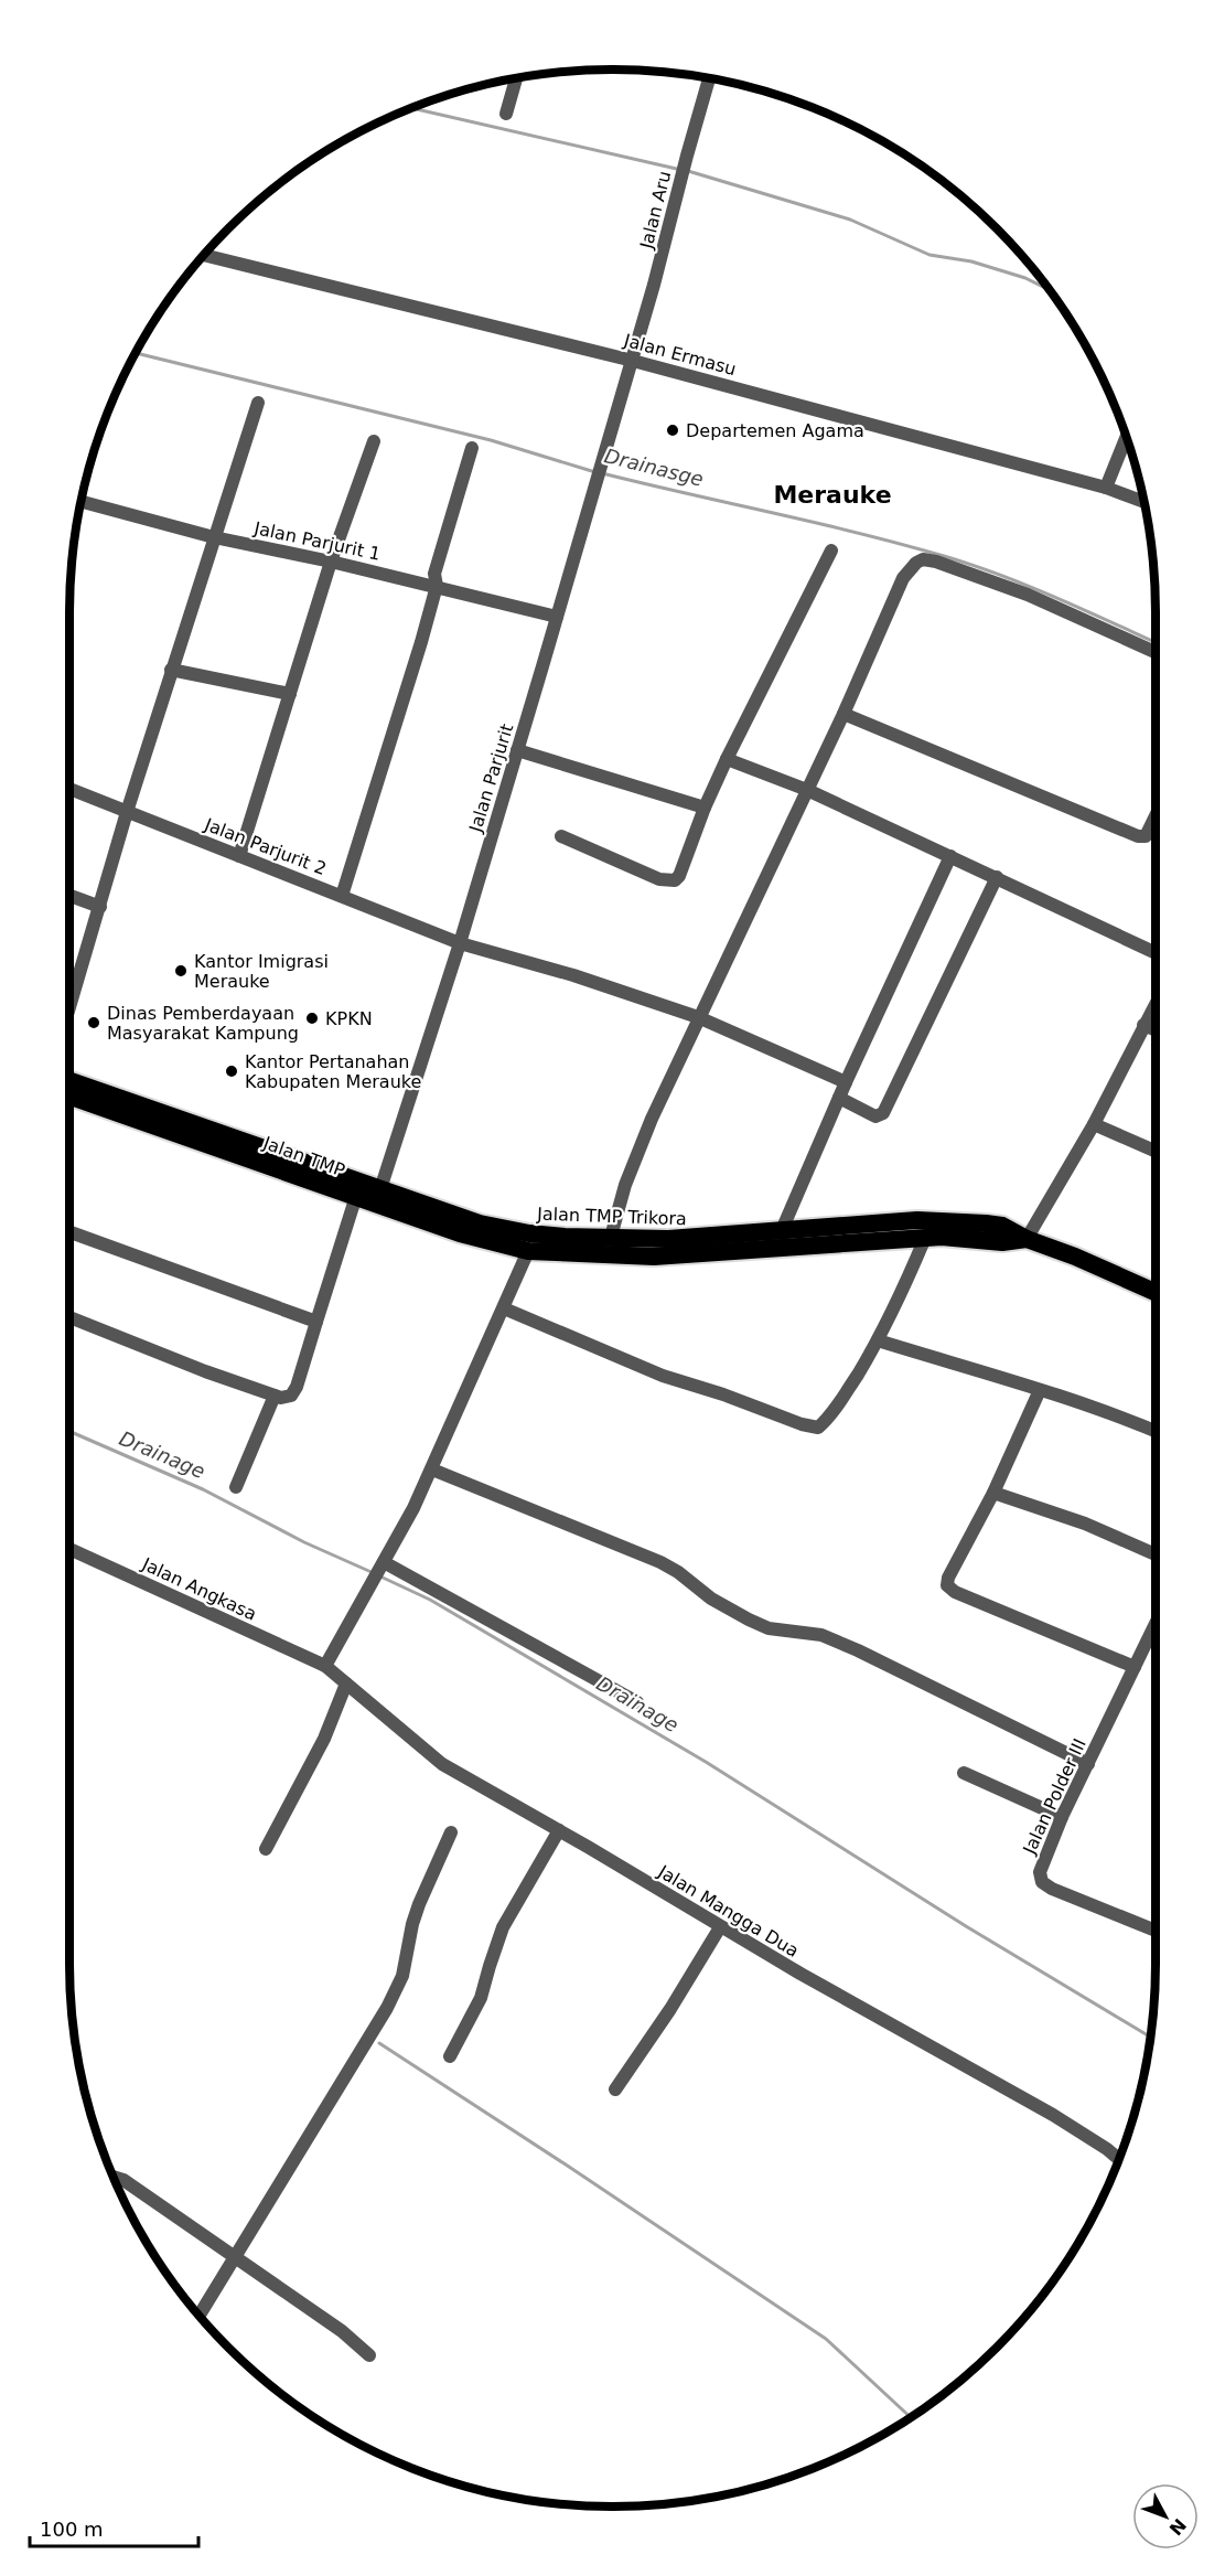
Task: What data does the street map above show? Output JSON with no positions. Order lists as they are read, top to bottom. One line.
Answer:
{"streets":{"highway":["Jalan TMP","Jalan TMP Trikora"],"street":["Jalan Aru","Jalan Ermasu","Jalan Parjurit 1","Jalan Parjurit","Jalan Parjurit 2","Jalan Angkasa","Jalan Polder III","Jalan Mangga Dua"]},"crossings":[["Jalan Aru","Jalan Ermasu"],["Jalan Aru","Jalan Parjurit"],["Jalan Ermasu","Jalan Parjurit"],["Jalan Parjurit 1","Jalan Parjurit"],["Jalan Parjurit","Jalan Parjurit 2"],["Jalan Parjurit","Jalan TMP"],["Jalan Parjurit","Jalan TMP Trikora"],["Jalan TMP","Jalan TMP Trikora"],["Jalan Angkasa","Jalan Mangga Dua"]],"districts":["Merauke"],"water":["Drainasge","Drainage"],"places":["Departemen Agama","Kantor Imigrasi Merauke","KPKN","Dinas Pemberdayaan Masyarakat Kampung","Kantor Pertanahan Kabupaten Merauke"],"scale_bar":"100 m","north":"bottom right"}
